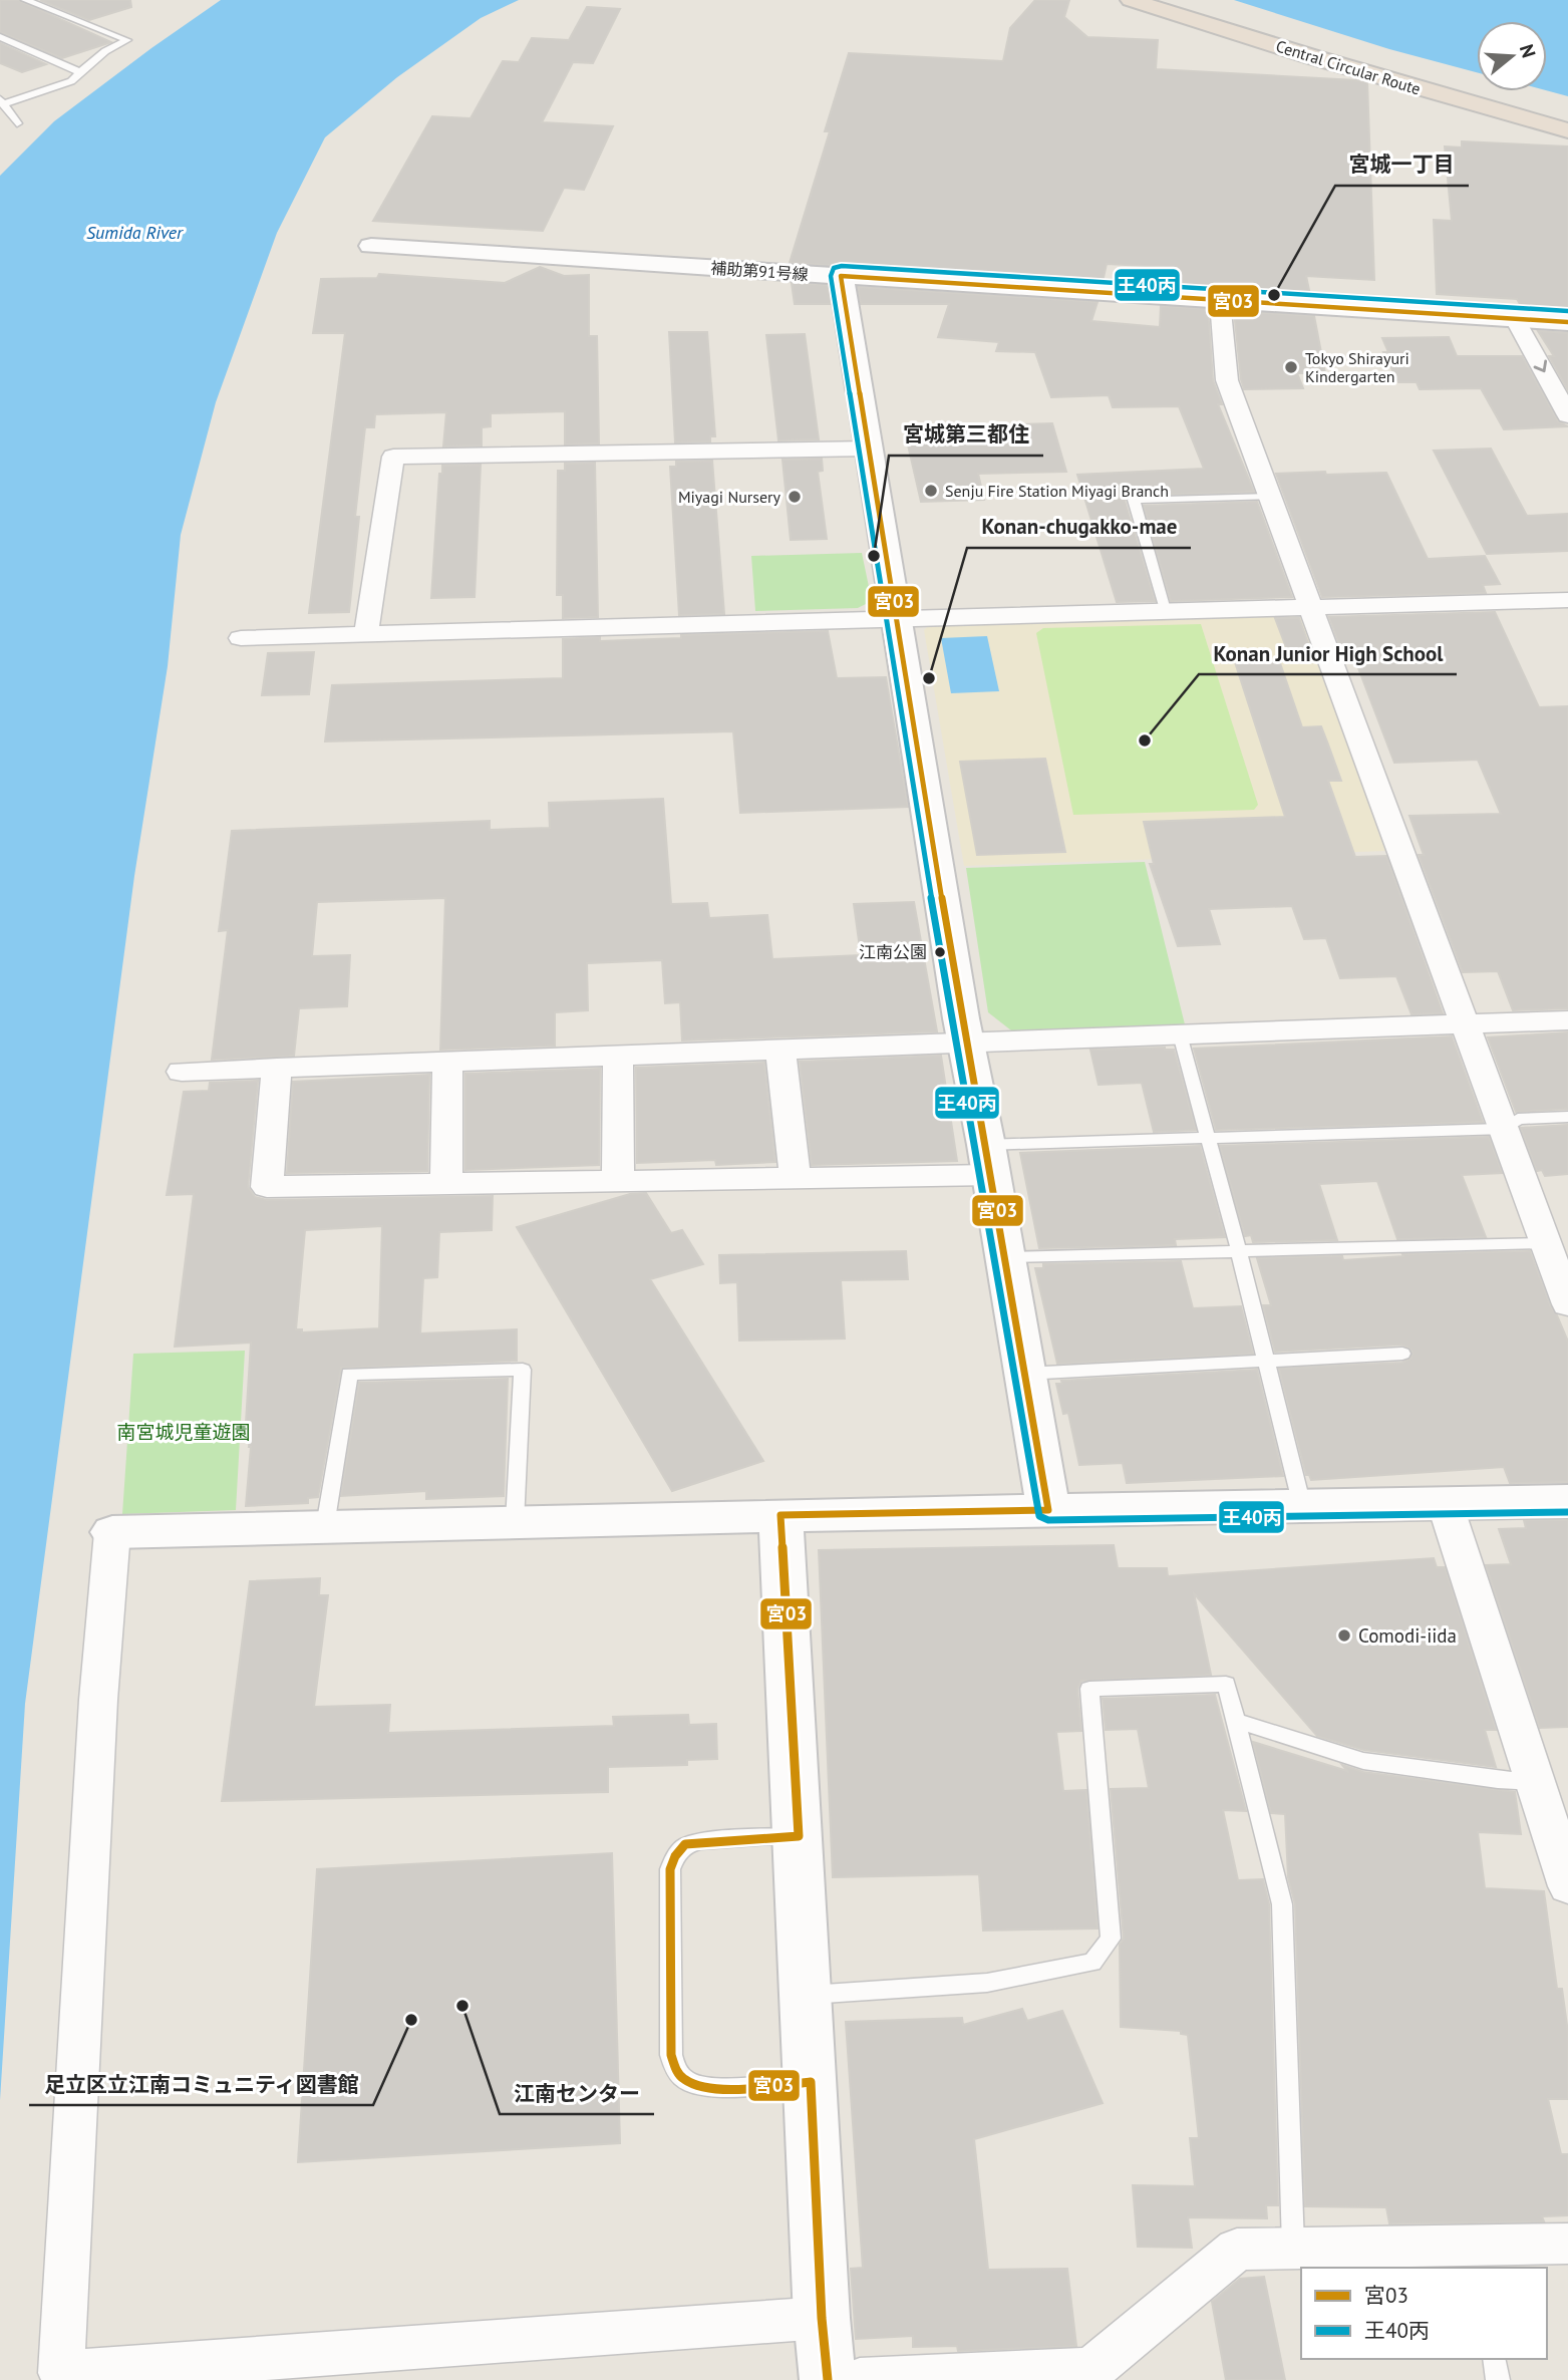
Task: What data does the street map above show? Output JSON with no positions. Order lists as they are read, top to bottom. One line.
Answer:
{"streets":{"highway":["Central Circular Route"],"street":["補助第91号線"]},"water":["Sumida River"],"parks":["南宮城児童遊園"],"places":["宮城一丁目","Tokyo Shirayuri Kindergarten","Senju Fire Station Miyagi Branch","Miyagi Nursery","宮城第三都住","Konan-chugakko-mae","Konan Junior High School","江南公園","Comodi-iida","江南センター","足立区立江南コミュニティ図書館"],"lines":["transit line 王40丙","transit line 宮03"],"legend":["宮03","王40丙"],"north":"right"}
